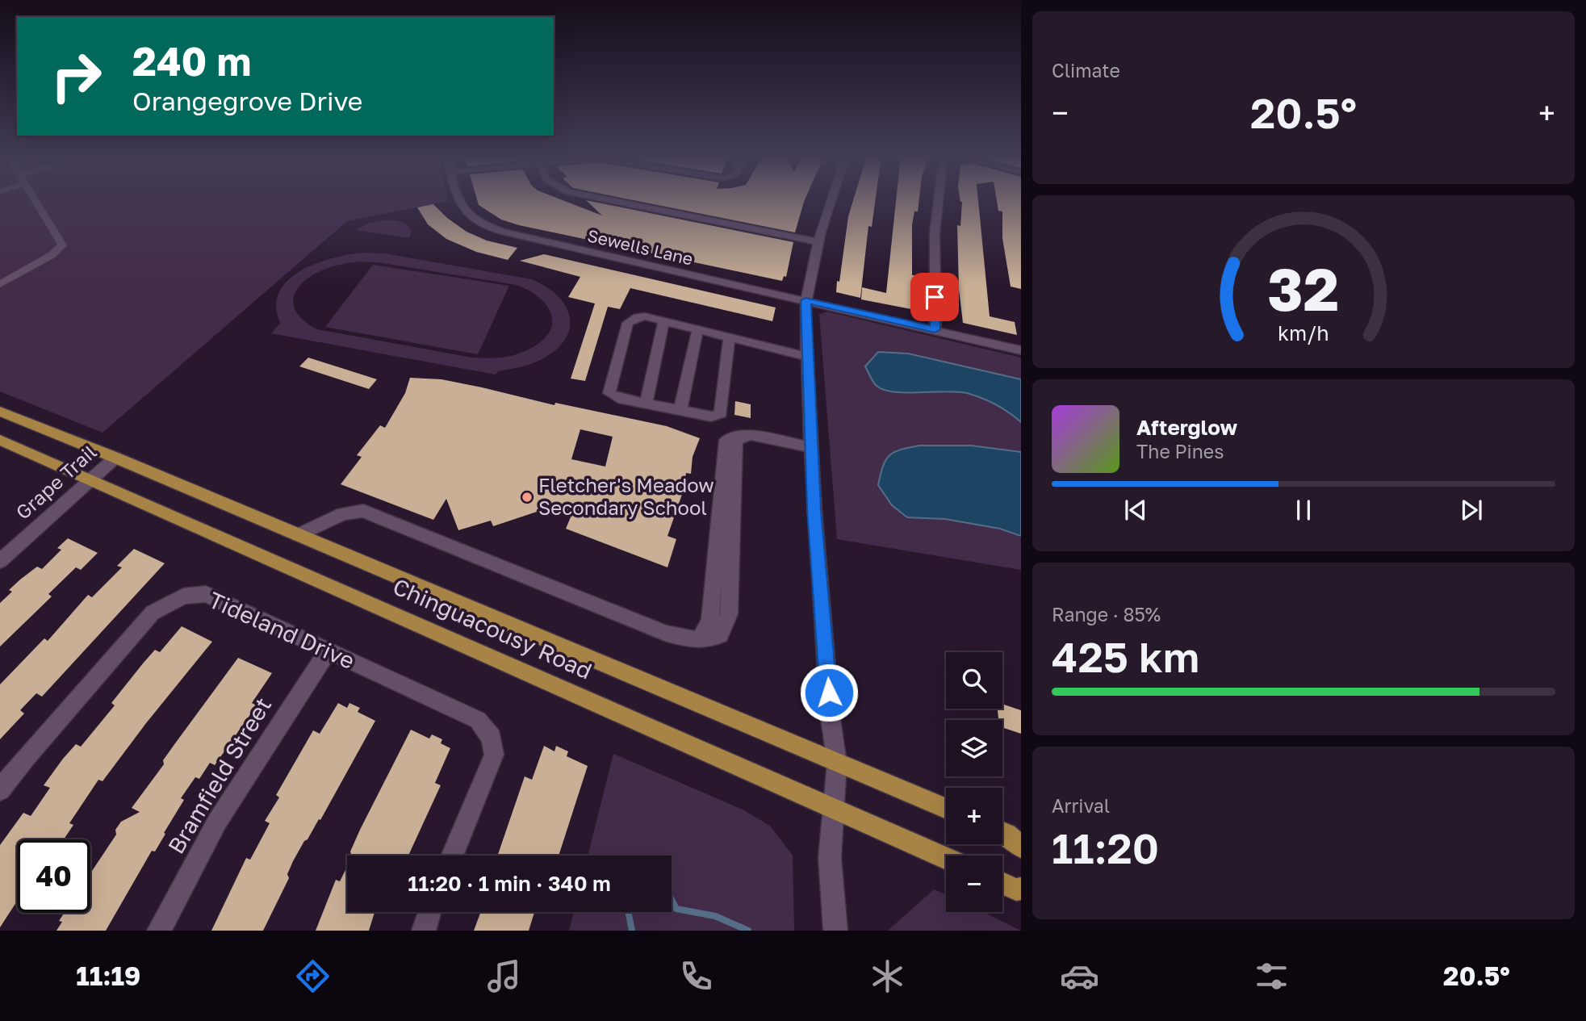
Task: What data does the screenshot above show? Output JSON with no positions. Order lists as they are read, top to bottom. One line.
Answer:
{"streets":{"main road":["Chinguacousy Road"],"street":["Sewells Lane","Grape Trail","Tideland Drive","Bramfield Street"]},"crossings":[["Grape Trail","Chinguacousy Road"],["Tideland Drive","Bramfield Street"]],"places":["Fletcher's Meadow Secondary School"],"page":{"tile":["Climate",["Range · 85%","425 km"],["Arrival","11:20"]],"turn":["240 m","Orangegrove Drive"],"heat":["−","20.5°","+"],"song":["Afterglow","The Pines"],"map_buttons":["+","−"],"limit":"40","trip":"11:20 · 1 min · 340 m","tabs":["11:19","20.5°"],"gauge":["32","km/h"]}}
